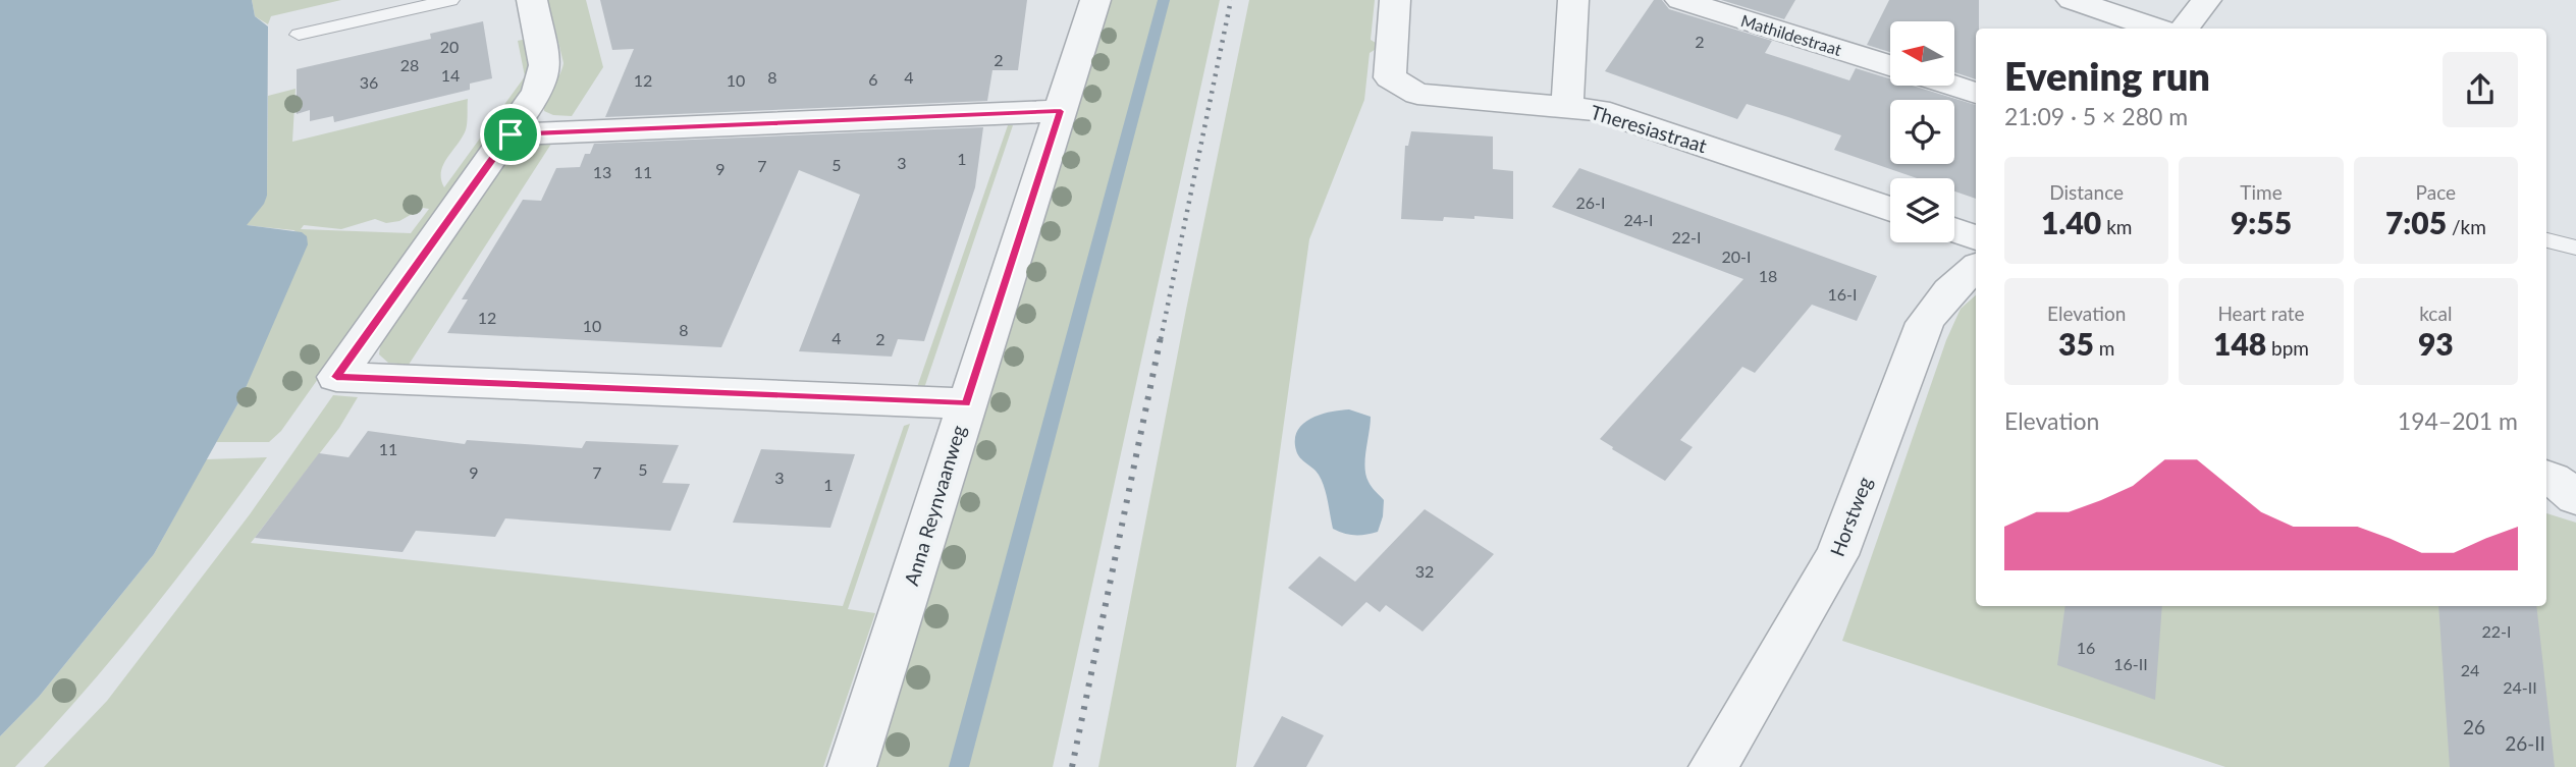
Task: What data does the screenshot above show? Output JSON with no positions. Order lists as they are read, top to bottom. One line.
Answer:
{"streets":{"street":["Mathildestraat","Theresiastraat","Anna Reynvaanweg","Horstweg"]},"house_numbers":["2","20","2","28","14","8","4","6","12","10","36","1","3","5","7","9","13","11","26-I","24-I","22-I","20-I","18","16-I","12","10","8","4","2","11","5","9","7","3","1","32","22-I","16","16-II","24","24-II","26","26-II"],"north":"left","page":{"heading":["Evening run","21:09 · 5 × 280 m"],"stats":[["Distance","1.40 km"],["Time","9:55"],["Pace","7:05 /km"],["Elevation","35 m"],["Heart rate","148 bpm"],["kcal","93"]],"chart":["Elevation","194–201 m"]}}
